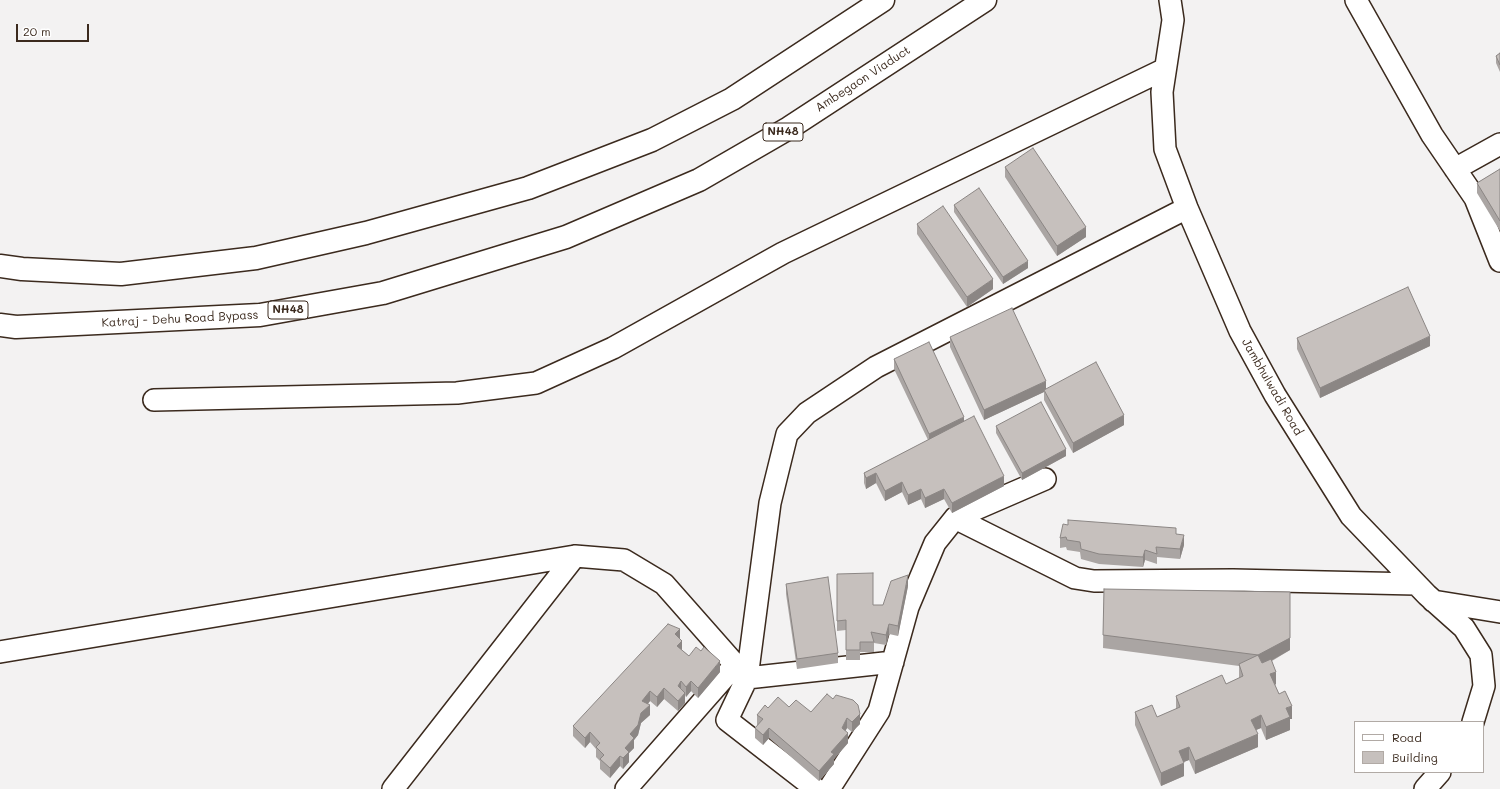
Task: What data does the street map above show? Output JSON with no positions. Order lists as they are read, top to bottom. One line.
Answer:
{"streets":{"highway":["Ambegaon Viaduct","NH48","Katraj - Dehu Road Bypass"],"street":["Jambhulwadi Road"]},"crossings":[["Ambegaon Viaduct","Katraj - Dehu Road Bypass"]],"legend":["Road","Building"],"scale_bar":"20 m"}
